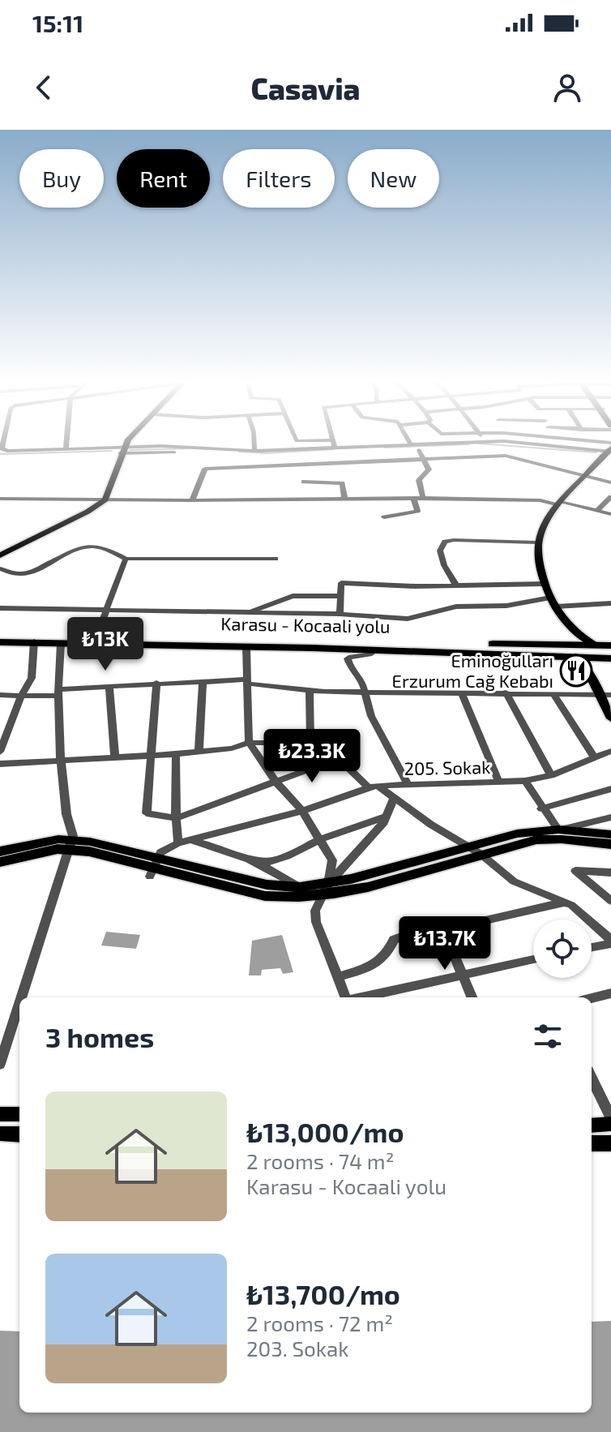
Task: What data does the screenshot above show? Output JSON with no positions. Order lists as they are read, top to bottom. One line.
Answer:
{"streets":{"highway":["Karasu - Kocaali yolu"],"street":["205. Sokak"]},"places":{"restaurant":["Eminoğulları Erzurum Cağ Kebabı"]},"page":{"status":"15:11","header":"Casavia","chip":["Buy","Rent","Filters","New"],"price":["₺13K","₺23.3K","₺13.7K"],"heading":"3 homes","list":[{"name":"₺13,000/mo","note":"2 rooms · 74 m² · Karasu - Kocaali yolu"},{"name":"₺13,700/mo","note":"2 rooms · 72 m² · 203. Sokak"}]}}
